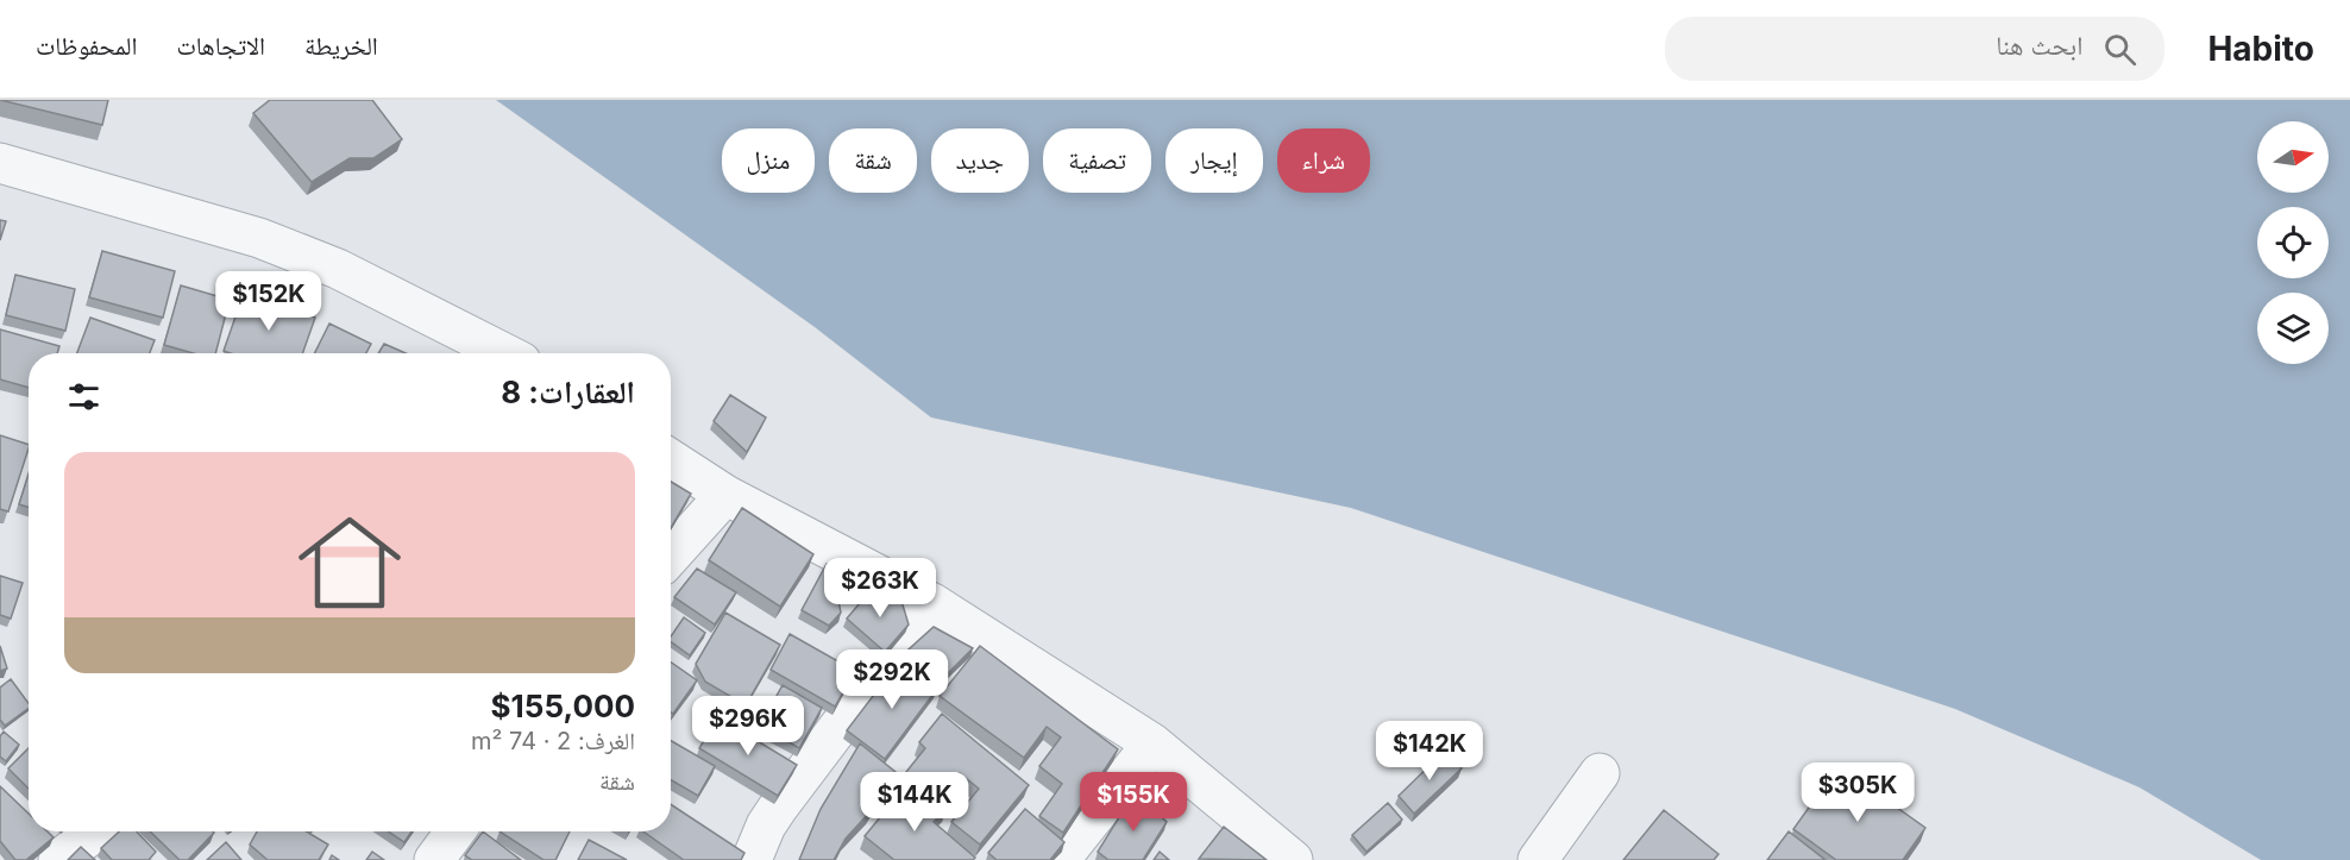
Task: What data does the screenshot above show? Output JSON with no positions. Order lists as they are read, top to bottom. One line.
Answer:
{"north":"right","page":{"header":"Habito","search":"ابحث هنا","nav":["الخريطة","الاتجاهات","المحفوظات"],"chip":["شراء","إيجار","تصفية","جديد","شقة","منزل"],"price":["$152K","$263K","$292K","$296K","$142K","$305K","$144K","$155K"],"heading":"العقارات: 8","list":[{"name":"$155,000","note":"الغرف: 2 · 74 m² · شقة"}]}}
